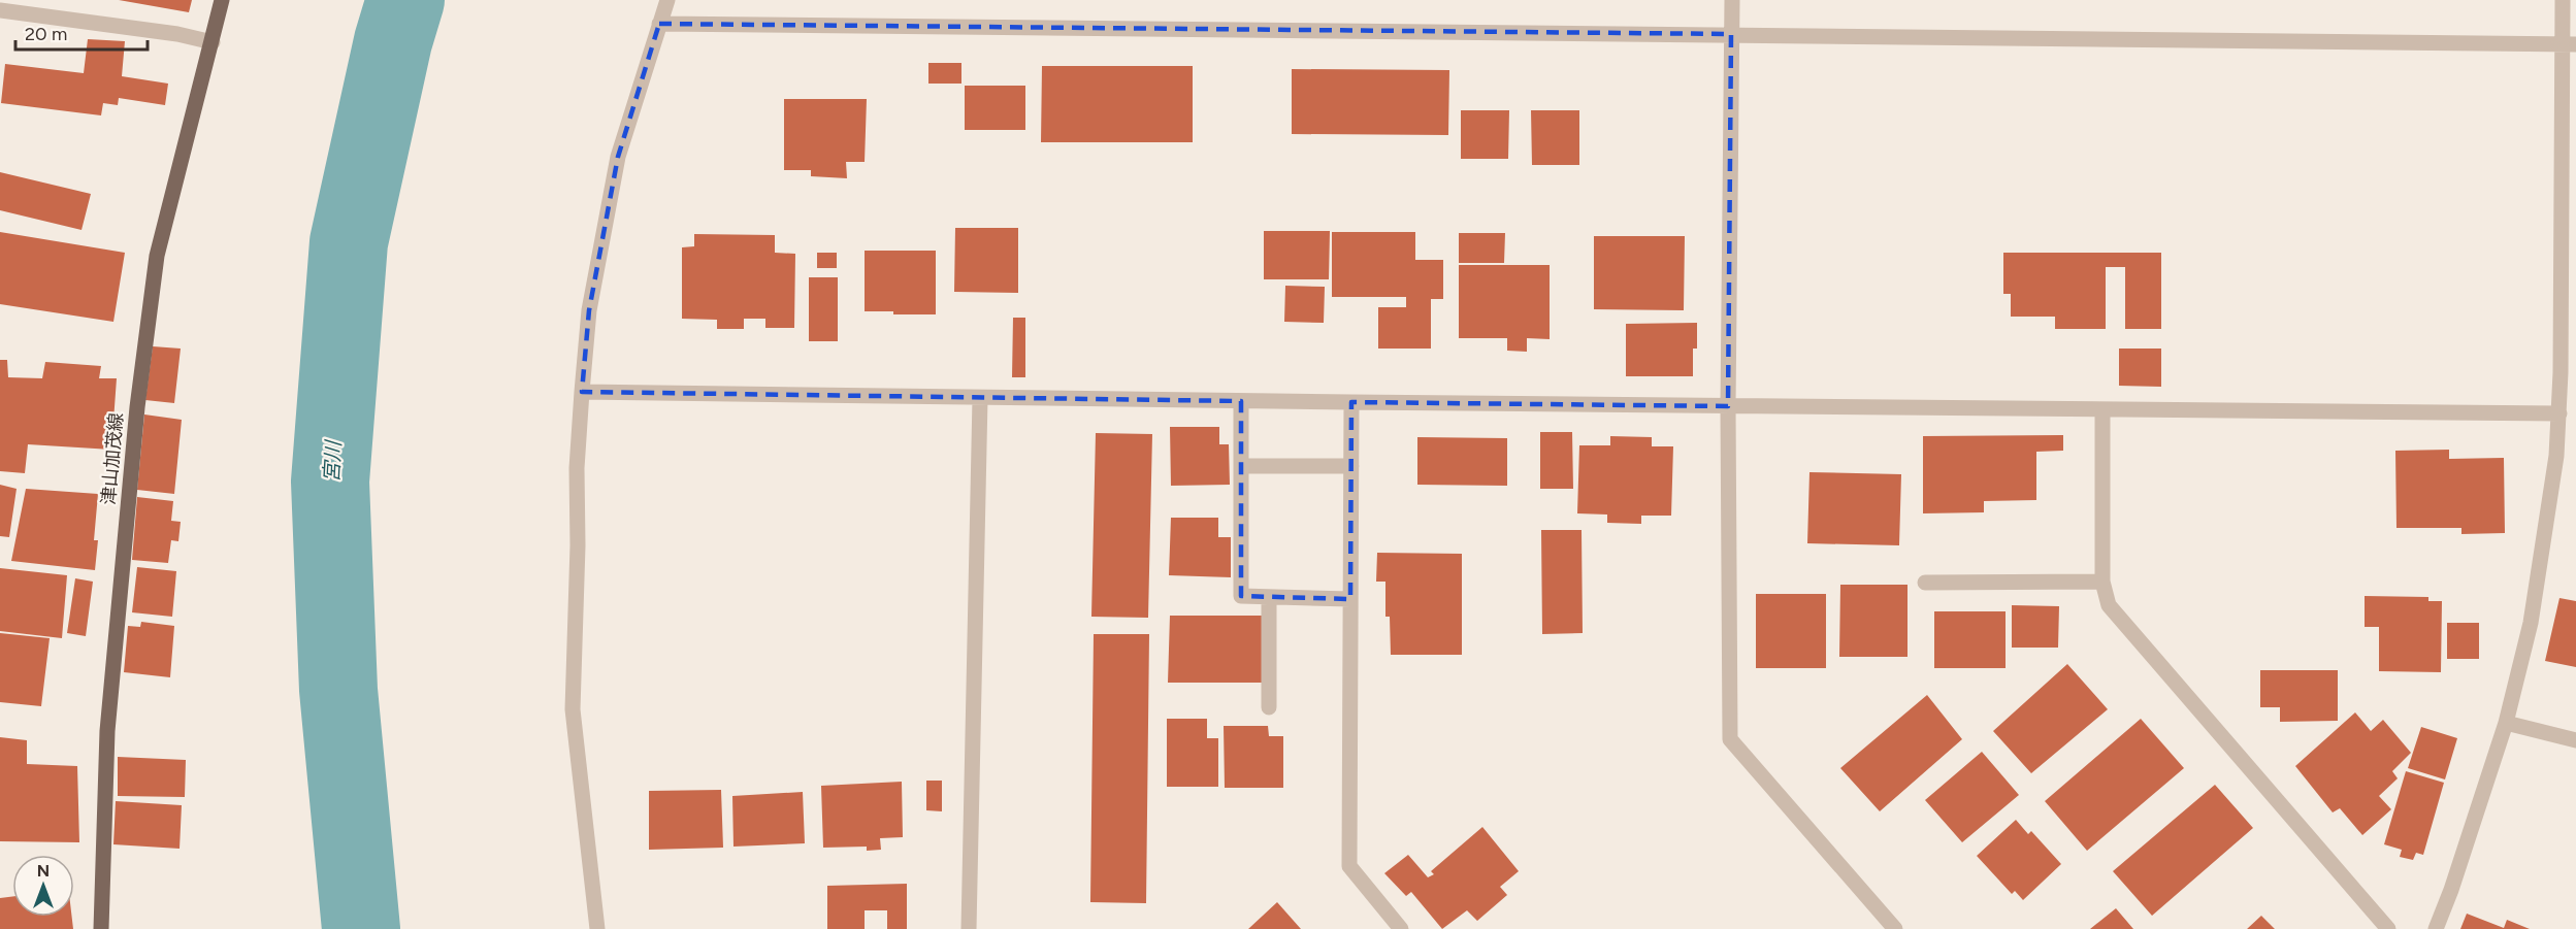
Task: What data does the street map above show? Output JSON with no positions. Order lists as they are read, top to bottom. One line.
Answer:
{"streets":{"main road":["津山加茂線"]},"water":["宮川"],"scale_bar":"20 m","north":"top"}
